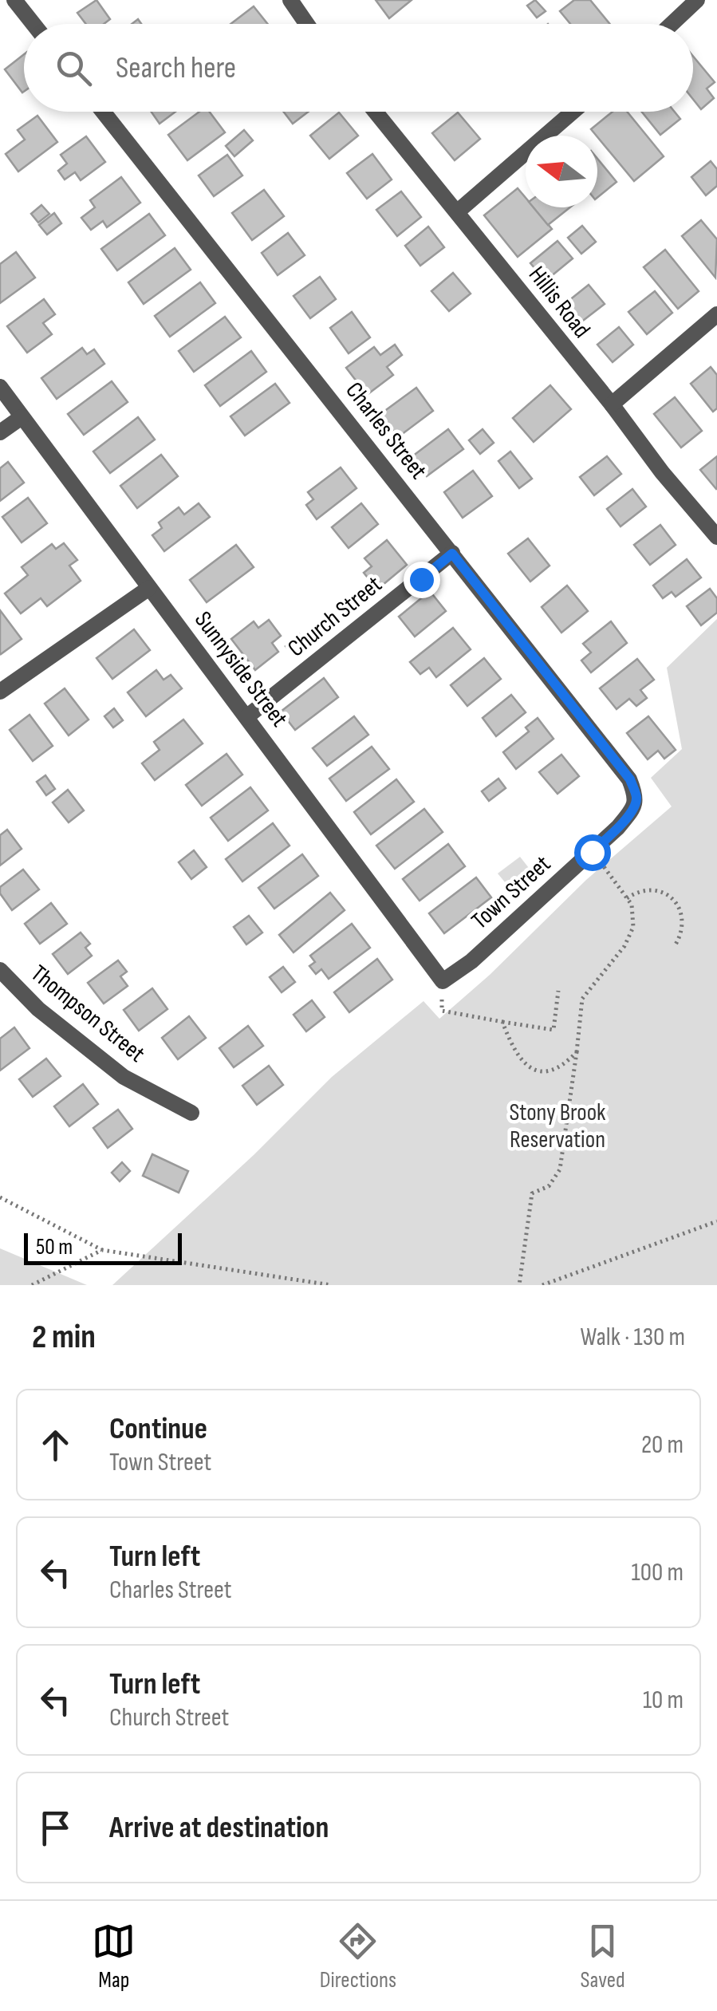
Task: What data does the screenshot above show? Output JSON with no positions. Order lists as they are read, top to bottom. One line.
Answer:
{"streets":{"street":["Hillis Road","Charles Street","Church Street","Sunnyside Street","Town Street","Thompson Street"]},"crossings":[["Charles Street","Church Street"],["Charles Street","Town Street"],["Church Street","Sunnyside Street"],["Sunnyside Street","Town Street"]],"parks":["Stony Brook Reservation"],"scale_bar":"50 m","north":"left","page":{"search":"Search here","scale":"50 m","heading":["2 min","Walk · 130 m"],"list":[["Continue","Town Street","20 m"],["Turn left","Charles Street","100 m"],["Turn left","Church Street","10 m"],"Arrive at destination"],"nav":["Map","Directions","Saved"]}}
